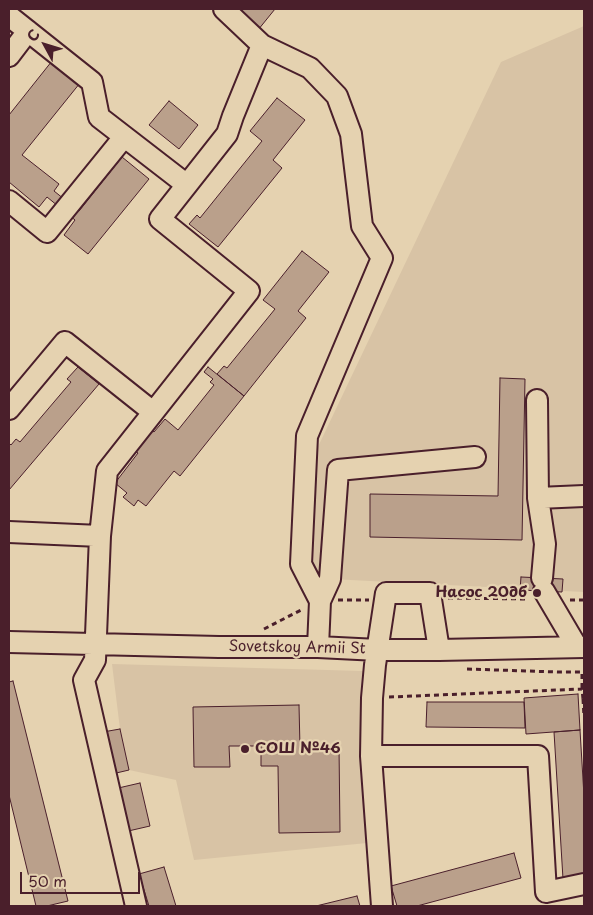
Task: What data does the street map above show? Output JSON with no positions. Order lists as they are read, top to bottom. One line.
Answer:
{"streets":{"street":["Sovetskoy Armii St"]},"places":["Насос 20дб","СОШ №46"],"scale_bar":"50 m","north":"top left"}
